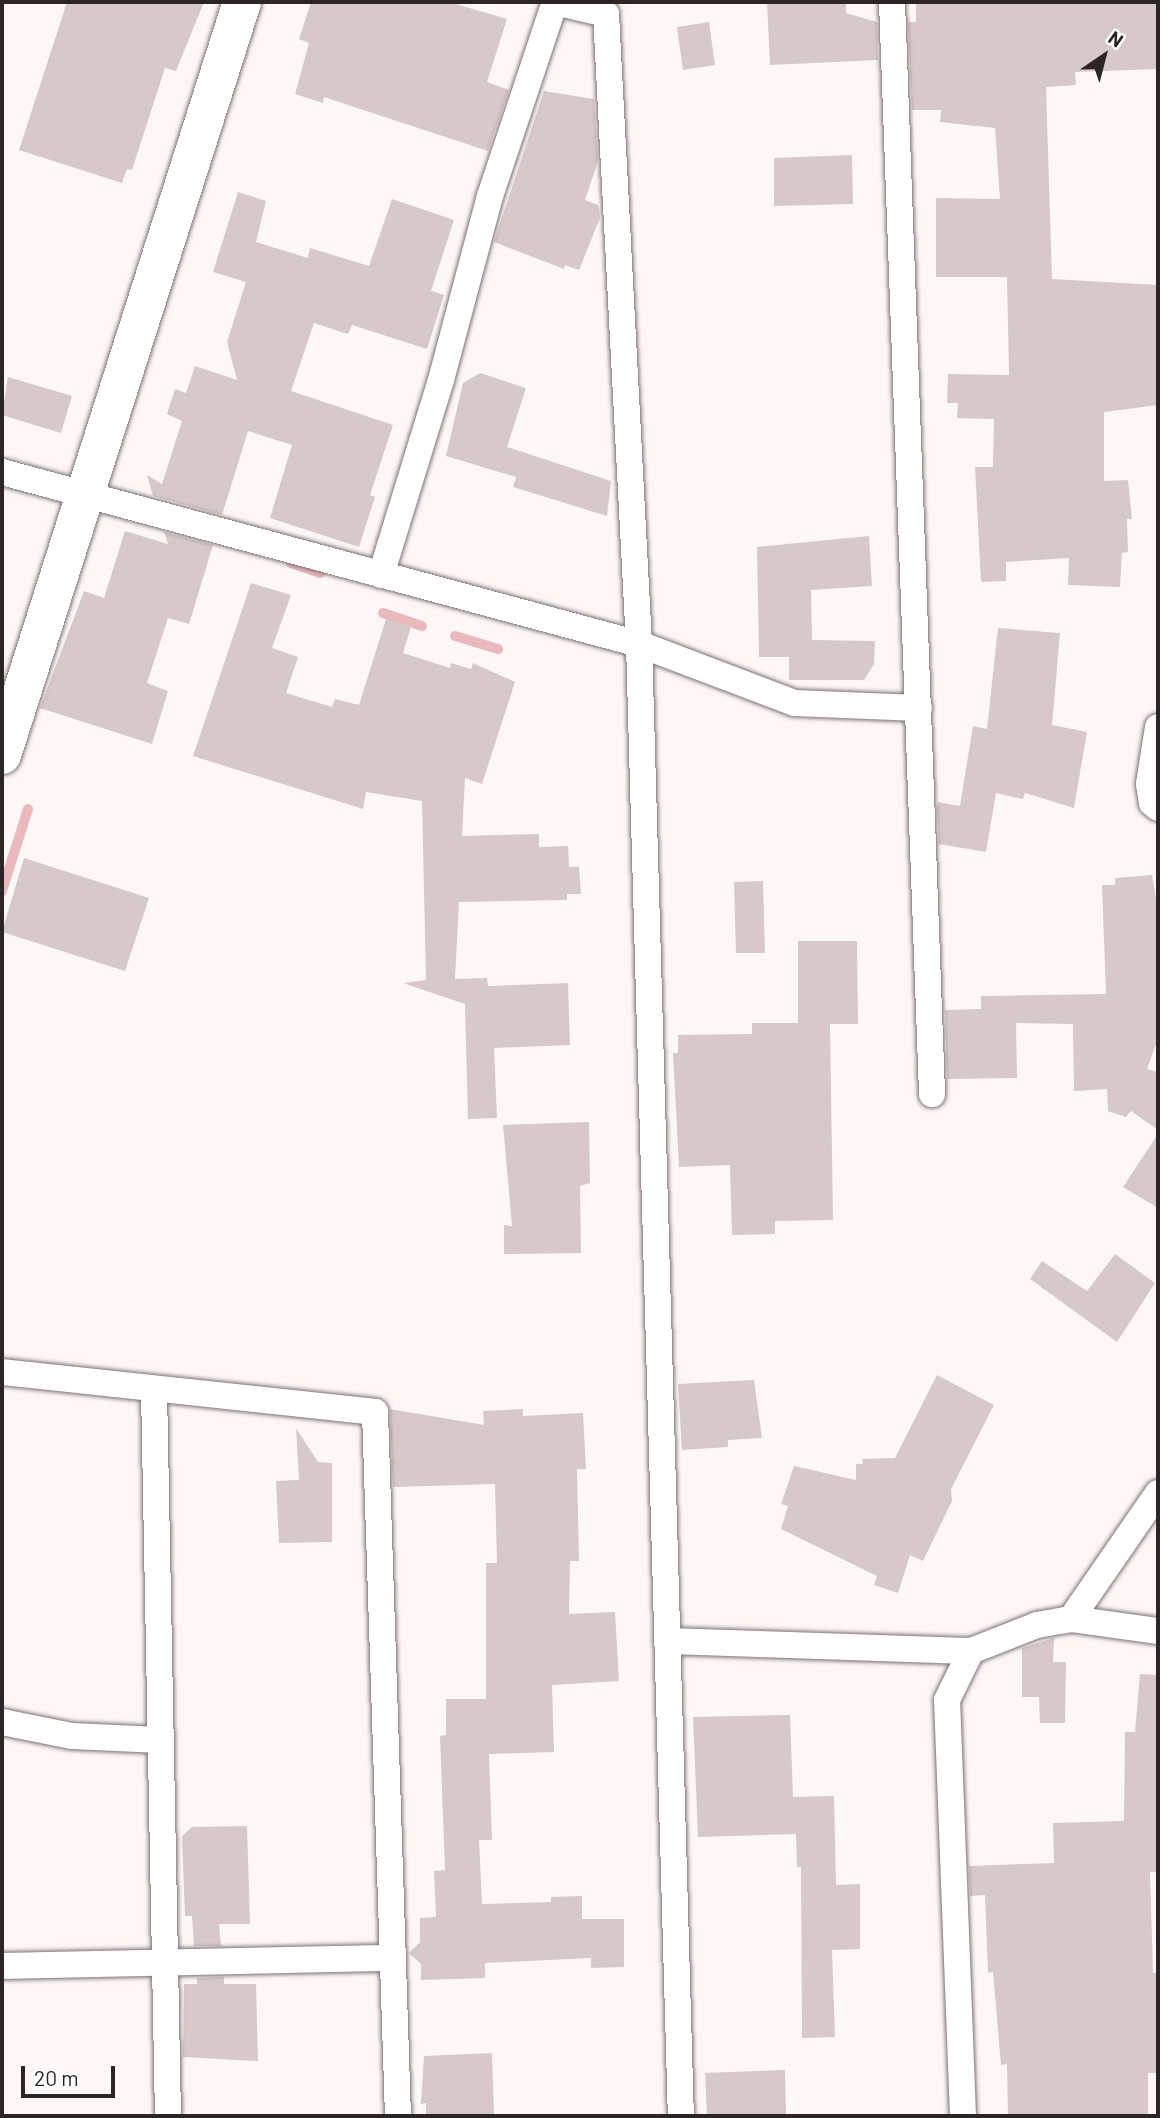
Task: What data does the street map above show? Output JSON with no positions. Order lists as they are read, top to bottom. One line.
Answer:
{"scale_bar":"20 m","north":"top right"}
